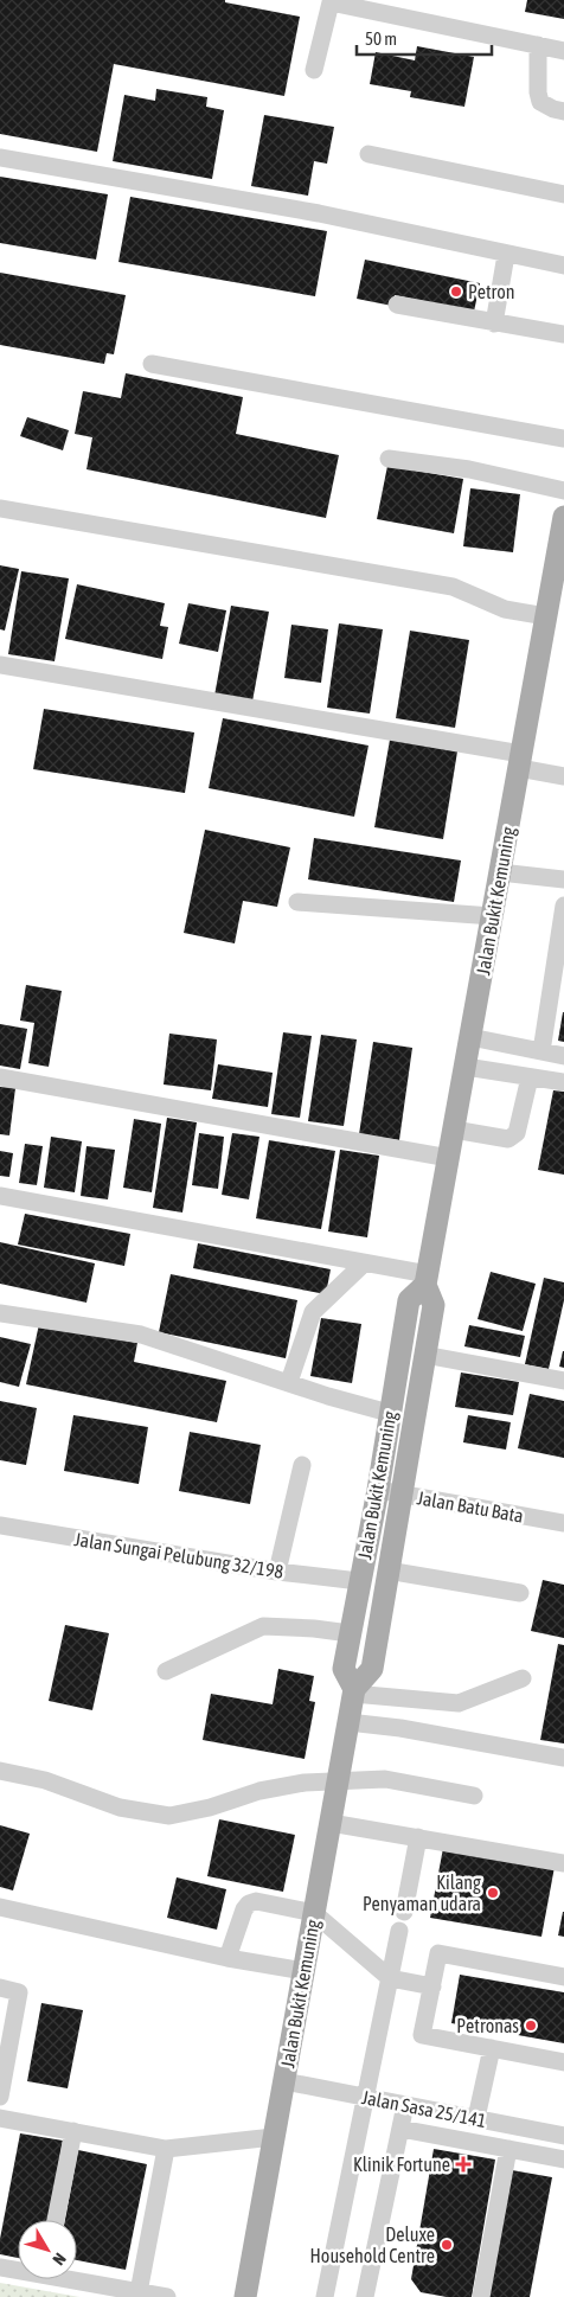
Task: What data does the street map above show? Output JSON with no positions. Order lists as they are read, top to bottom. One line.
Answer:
{"streets":{"main road":["Jalan Bukit Kemuning"],"street":["Jalan Batu Bata","Jalan Sungai Pelubung 32/198","Jalan Sasa 25/141"]},"crossings":[["Jalan Bukit Kemuning","Jalan Batu Bata"],["Jalan Bukit Kemuning","Jalan Sungai Pelubung 32/198"],["Jalan Bukit Kemuning","Jalan Sasa 25/141"]],"places":{"other":["Petron","Kilang Penyaman udara","Petronas","Deluxe Household Centre"],"health":["Klinik Fortune"]},"scale_bar":"50 m","north":"bottom right"}
